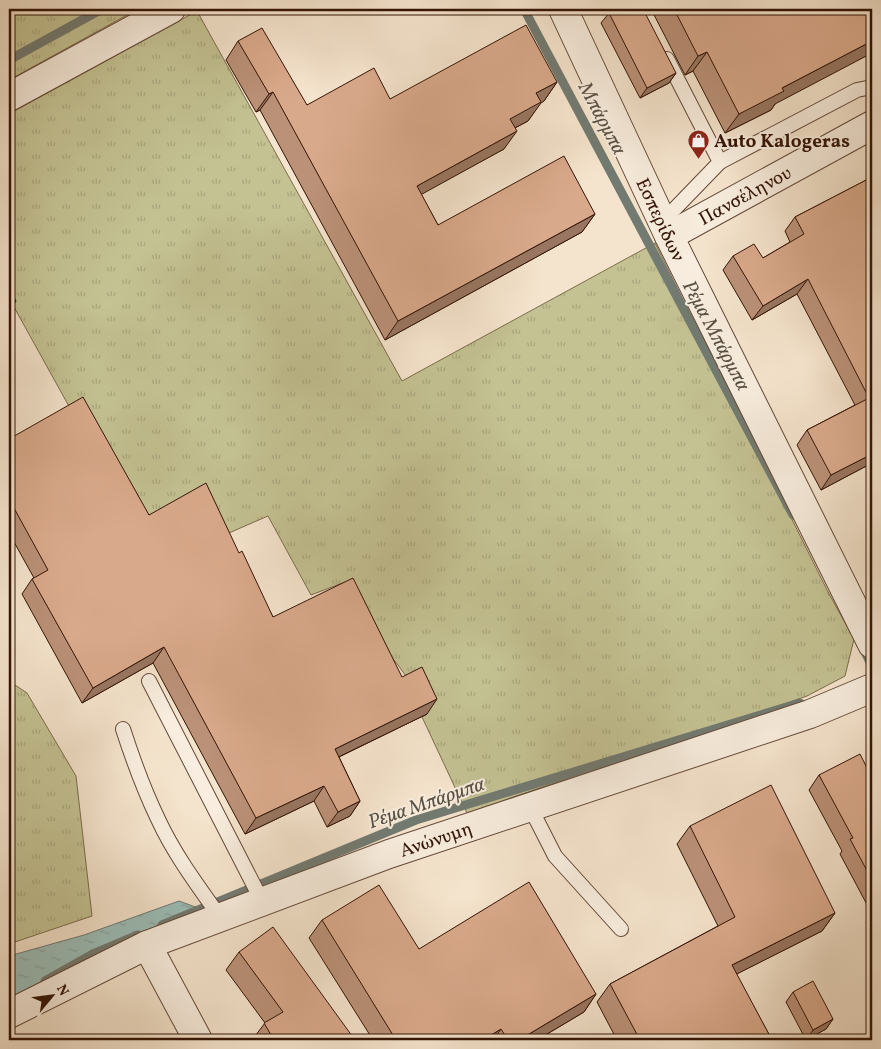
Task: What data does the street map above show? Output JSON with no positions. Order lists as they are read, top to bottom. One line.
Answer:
{"streets":{"street":["Πανσέληνου","Εσπερίδων","Ανώνυμη"]},"crossings":[["Πανσέληνου","Εσπερίδων"]],"water":["Μπάρμπα","Ρέμα Μπάρμπα"],"places":{"shop":["Auto Kalogeras"]},"north":"top right"}
